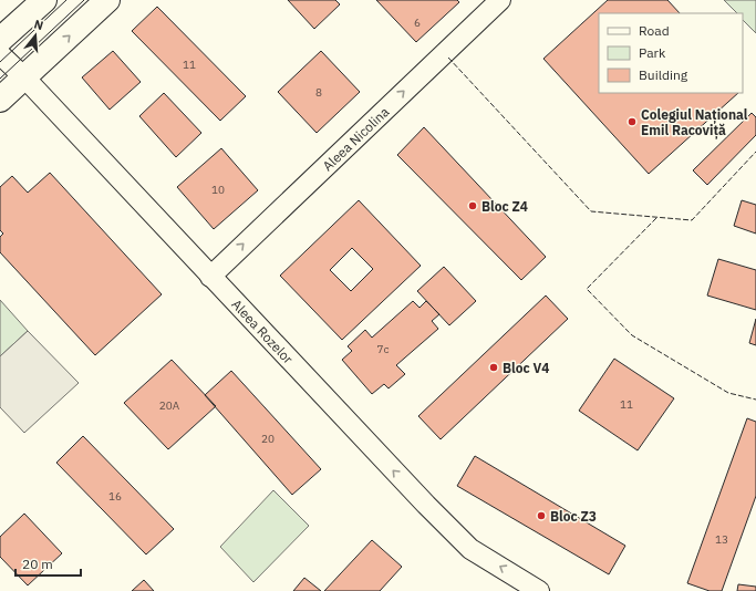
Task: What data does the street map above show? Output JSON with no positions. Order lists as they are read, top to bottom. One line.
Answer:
{"streets":{"street":["Aleea Nicolina","Aleea Rozelor"]},"crossings":[["Aleea Nicolina","Aleea Rozelor"]],"one_way":["Aleea Nicolina","Aleea Rozelor"],"places":["Colegiul Național Emil Racoviță","Bloc Z4","Bloc V4","Bloc Z3"],"house_numbers":["6","11","8","10","7c","11","20A","20","16","13"],"legend":["Road","Park","Building"],"scale_bar":"20 m","north":"top"}
